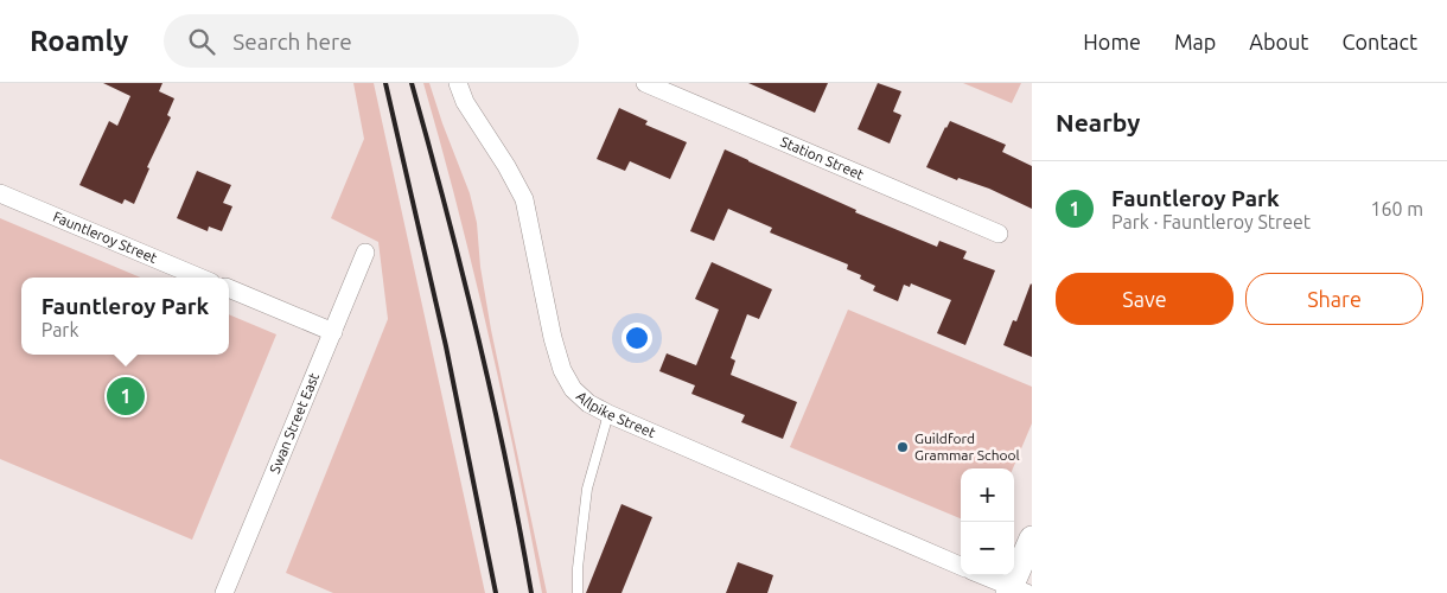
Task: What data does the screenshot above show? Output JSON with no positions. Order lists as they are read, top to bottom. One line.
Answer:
{"streets":{"street":["Station Street","Fauntleroy Street","Allpike Street","Swan Street East"]},"places":["Guildford Grammar School"],"page":{"header":"Roamly","search":"Search here","nav":["Home","Map","About","Contact"],"heading":"Nearby","list":[{"mark":"1","name":"Fauntleroy Park","note":"Park · Fauntleroy Street","value":"160 m"}],"buttons":["Save","Share"],"popup":["Fauntleroy Park","Park"],"pins":"1","map_buttons":["+","−"]}}
